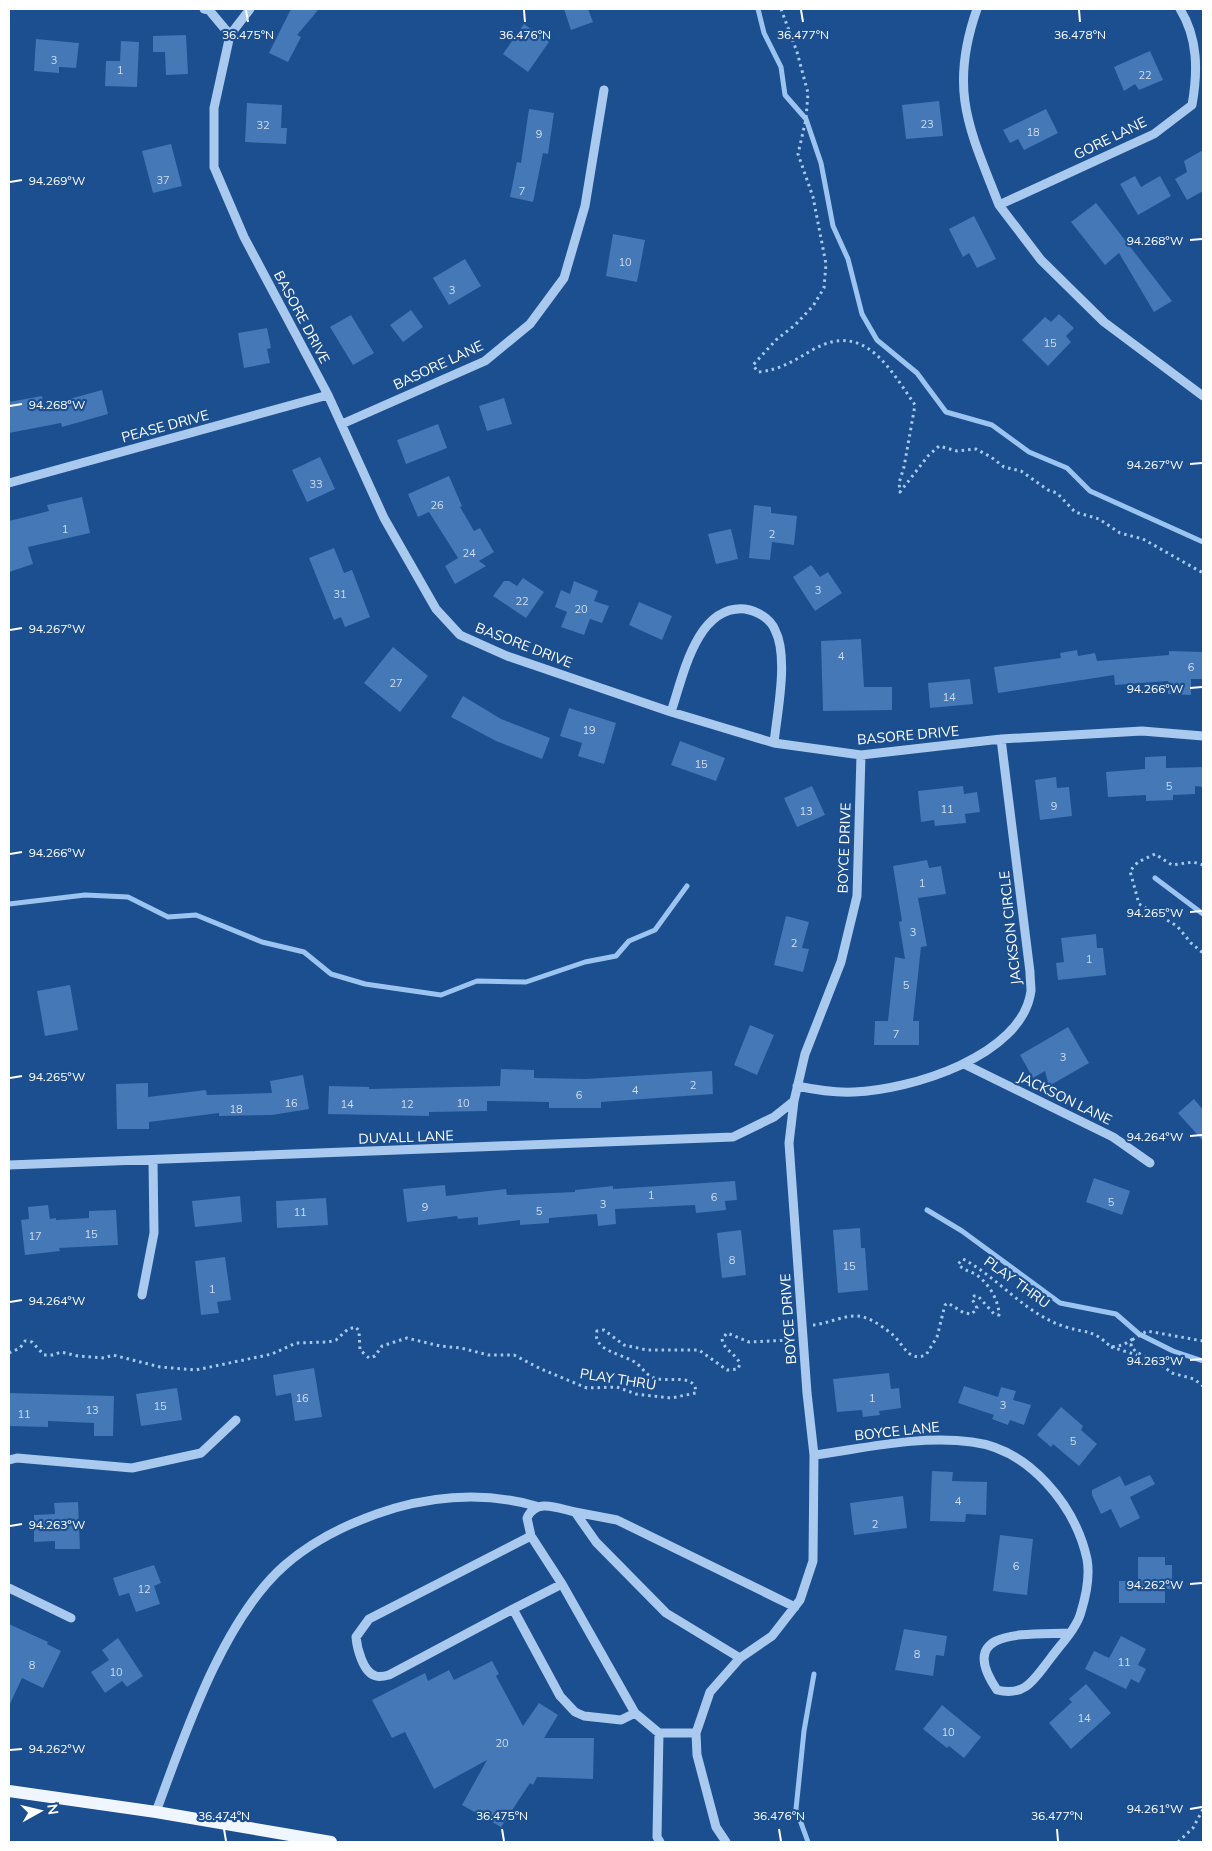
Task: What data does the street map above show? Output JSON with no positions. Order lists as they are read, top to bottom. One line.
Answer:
{"streets":{"street":["GORE LANE","BASORE DRIVE","BASORE LANE","PEASE DRIVE","BOYCE DRIVE","JACKSON CIRCLE","JACKSON LANE","DUVALL LANE","BOYCE LANE"],"path":["PLAY THRU"]},"crossings":[["BASORE DRIVE","BASORE LANE"],["BASORE DRIVE","PEASE DRIVE"],["BASORE DRIVE","BOYCE DRIVE"],["BASORE DRIVE","JACKSON CIRCLE"],["BOYCE DRIVE","JACKSON CIRCLE"],["BOYCE DRIVE","DUVALL LANE"],["BOYCE DRIVE","PLAY THRU"],["BOYCE DRIVE","BOYCE LANE"],["JACKSON CIRCLE","JACKSON LANE"]],"house_numbers":["3","1","22","23","32","18","9","37","7","10","3","15","33","26","1","2","24","3","31","22","20","4","6","27","14","19","15","5","9","11","13","1","3","2","1","5","7","3","2","4","6","16","10","14","12","18","1","6","5","3","9","5","11","15","17","8","15","1","16","1","3","15","13","11","5","4","2","6","12","8","11","8","10","14","10","20"],"north":"right","coordinates":["36.475°N","36.476°N","36.477°N","36.478°N","94.269°W","94.268°W","94.267°W","94.266°W","94.265°W","94.264°W","94.263°W","94.262°W","94.261°W","36.474°N"]}
